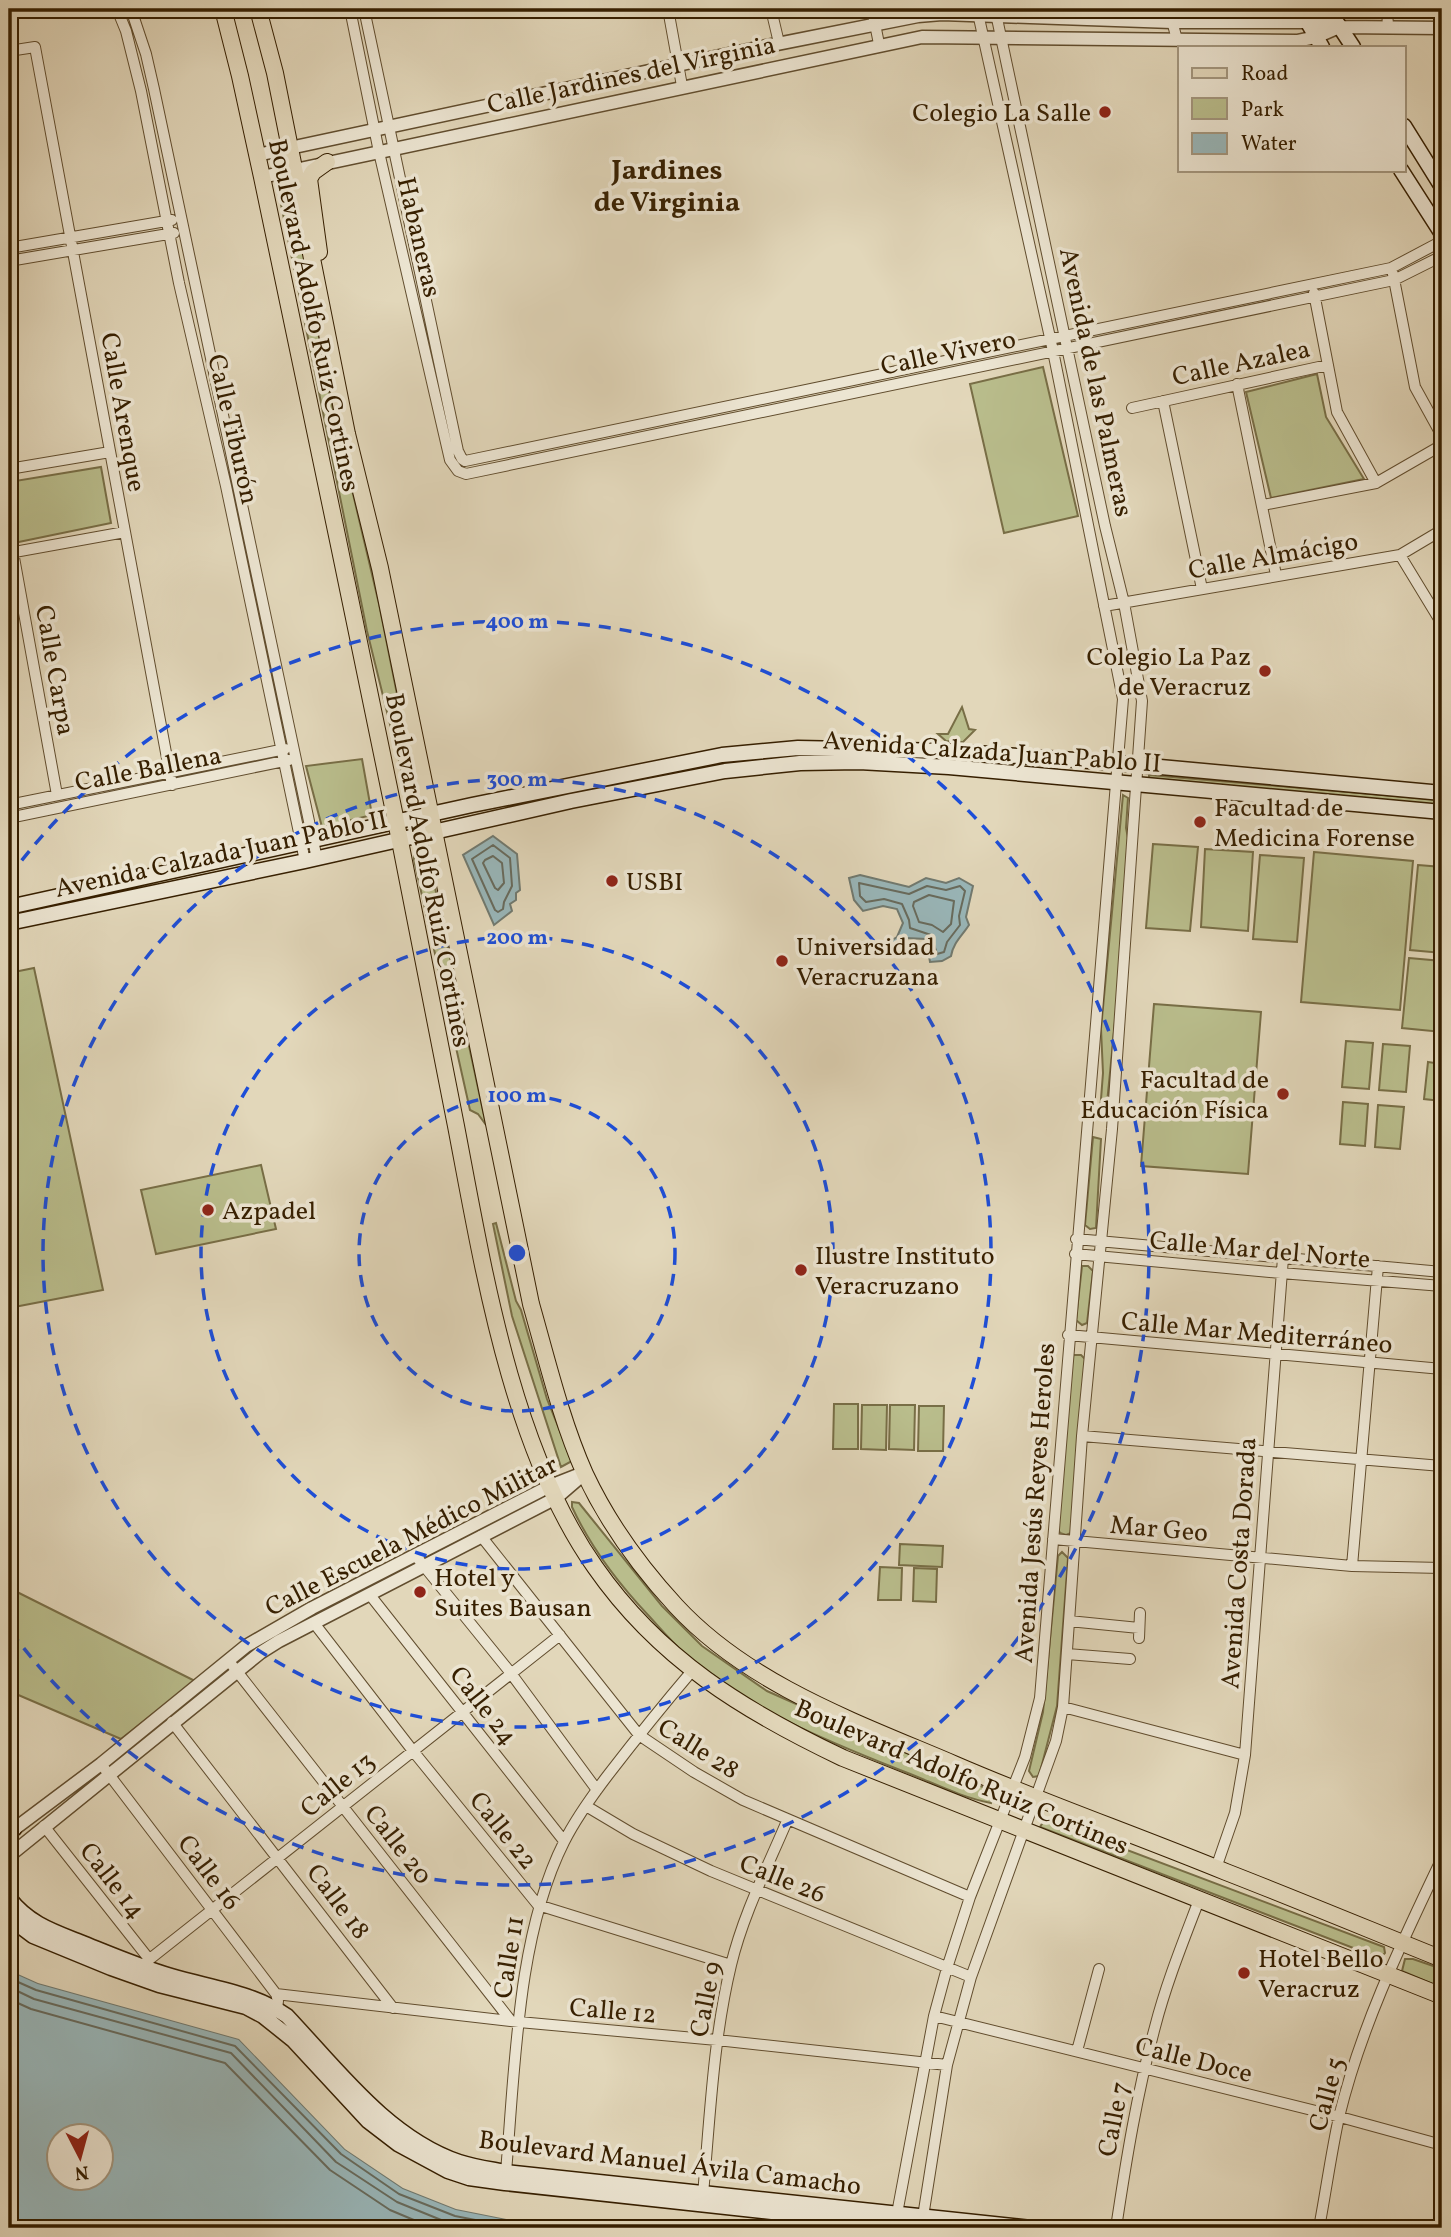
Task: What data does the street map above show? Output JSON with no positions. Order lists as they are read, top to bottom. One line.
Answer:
{"streets":{"main road":["Boulevard Adolfo Ruiz Cortines","Avenida Calzada Juan Pablo II","Boulevard Manuel Ávila Camacho"],"street":["Calle Jardines del Virginia","Habaneras","Calle Vivero","Calle Azalea","Avenida de las Palmeras","Calle Arenque","Calle Tiburón","Calle Almácigo","Calle Carpa","Calle Ballena","Calle Mar del Norte","Calle Mar Mediterráneo","Avenida Jesús Reyes Heroles","Mar Geo","Calle Escuela Médico Militar","Avenida Costa Dorada","Calle 24","Calle 28","Calle 13","Calle 22","Calle 20","Calle 16","Calle 26","Calle 14","Calle 18","Calle 11","Calle 9","Calle 12","Calle Doce","Calle 5","Calle 7"]},"crossings":[["Calle Jardines del Virginia","Habaneras"],["Calle Jardines del Virginia","Boulevard Adolfo Ruiz Cortines"],["Calle Jardines del Virginia","Avenida de las Palmeras"],["Habaneras","Calle Vivero"],["Boulevard Adolfo Ruiz Cortines","Avenida Calzada Juan Pablo II"],["Boulevard Adolfo Ruiz Cortines","Avenida Jesús Reyes Heroles"],["Boulevard Adolfo Ruiz Cortines","Calle Escuela Médico Militar"],["Boulevard Adolfo Ruiz Cortines","Avenida Costa Dorada"],["Boulevard Adolfo Ruiz Cortines","Calle 11"],["Boulevard Adolfo Ruiz Cortines","Calle 5"],["Boulevard Adolfo Ruiz Cortines","Calle 7"],["Calle Vivero","Avenida de las Palmeras"],["Avenida de las Palmeras","Calle Almácigo"],["Avenida de las Palmeras","Avenida Calzada Juan Pablo II"],["Avenida de las Palmeras","Avenida Jesús Reyes Heroles"],["Calle Arenque","Calle Ballena"],["Calle Tiburón","Avenida Calzada Juan Pablo II"],["Calle Tiburón","Calle Ballena"],["Calle Carpa","Calle Ballena"],["Avenida Calzada Juan Pablo II","Avenida Jesús Reyes Heroles"],["Calle Mar del Norte","Avenida Jesús Reyes Heroles"],["Calle Mar del Norte","Avenida Costa Dorada"],["Calle Mar Mediterráneo","Avenida Jesús Reyes Heroles"],["Calle Mar Mediterráneo","Avenida Costa Dorada"],["Avenida Jesús Reyes Heroles","Mar Geo"],["Avenida Jesús Reyes Heroles","Calle 28"],["Avenida Jesús Reyes Heroles","Calle 26"],["Avenida Jesús Reyes Heroles","Calle 12"],["Avenida Jesús Reyes Heroles","Calle Doce"],["Avenida Jesús Reyes Heroles","Boulevard Manuel Ávila Camacho"],["Mar Geo","Avenida Costa Dorada"],["Calle Escuela Médico Militar","Calle 24"],["Calle Escuela Médico Militar","Calle 28"],["Calle Escuela Médico Militar","Calle 22"],["Calle Escuela Médico Militar","Calle 20"],["Calle Escuela Médico Militar","Calle 16"],["Calle Escuela Médico Militar","Calle 14"],["Calle Escuela Médico Militar","Calle 18"],["Calle 24","Calle 13"],["Calle 24","Calle 11"],["Calle 28","Calle 13"],["Calle 28","Calle 11"],["Calle 28","Calle 9"],["Calle 13","Calle 22"],["Calle 13","Calle 20"],["Calle 13","Calle 16"],["Calle 13","Calle 14"],["Calle 13","Calle 18"],["Calle 13","Boulevard Manuel Ávila Camacho"],["Calle 22","Calle 11"],["Calle 22","Calle 9"],["Calle 20","Calle 11"],["Calle 20","Calle 12"],["Calle 16","Calle 12"],["Calle 16","Boulevard Manuel Ávila Camacho"],["Calle 26","Calle 11"],["Calle 26","Calle 9"],["Calle 14","Boulevard Manuel Ávila Camacho"],["Calle 18","Calle 12"],["Calle 11","Calle 12"],["Calle 11","Boulevard Manuel Ávila Camacho"],["Calle 9","Calle 12"],["Calle 9","Boulevard Manuel Ávila Camacho"],["Calle 12","Boulevard Manuel Ávila Camacho"],["Calle Doce","Calle 5"],["Calle Doce","Calle 7"]],"districts":["Jardines de Virginia"],"places":["Colegio La Salle","Colegio La Paz de Veracruz","Facultad de Medicina Forense","USBI","Universidad Veracruzana","Facultad de Educación Física","Azpadel","Ilustre Instituto Veracruzano","Hotel y Suites Bausan","Hotel Bello Veracruz"],"legend":["Road","Park","Water"],"north":"bottom","rings":["400 m","300 m","200 m","100 m"]}
